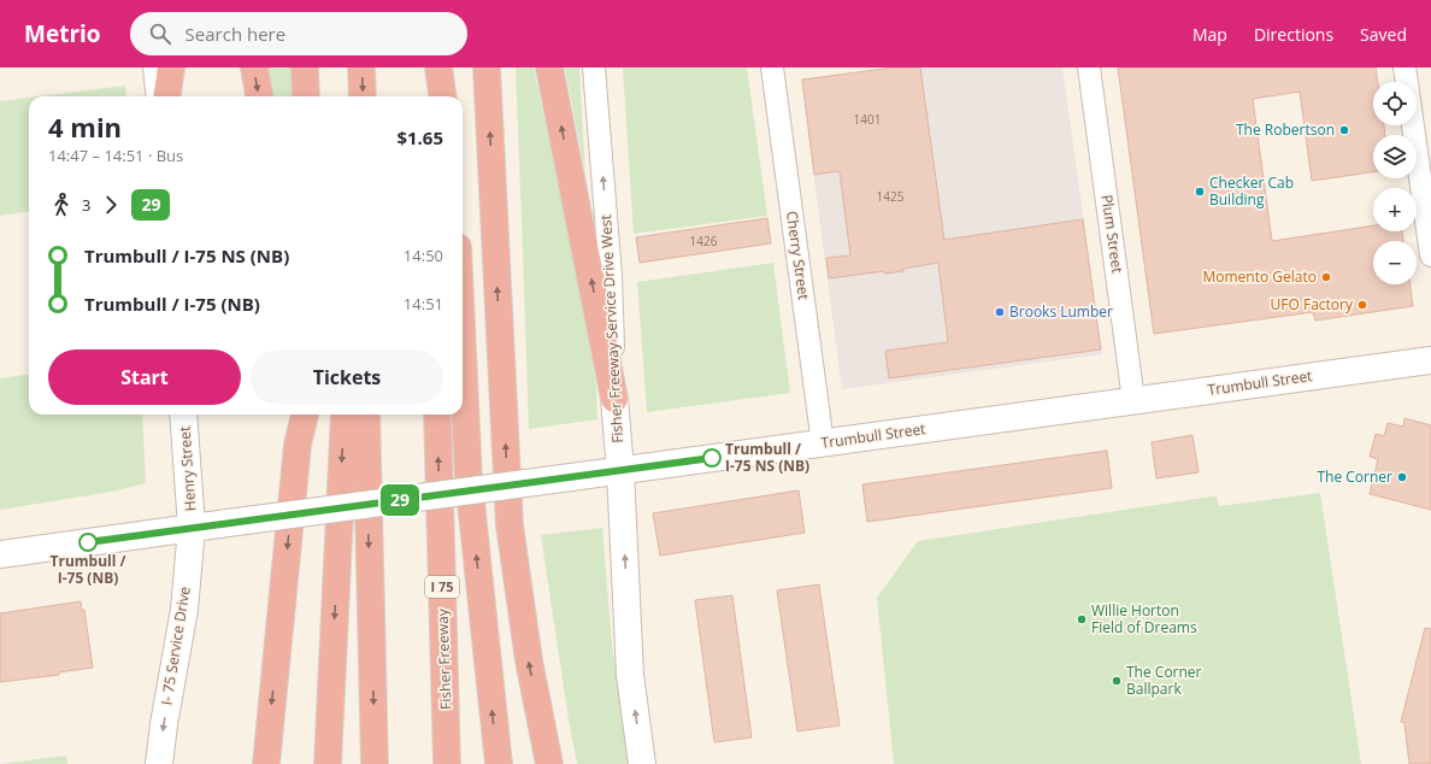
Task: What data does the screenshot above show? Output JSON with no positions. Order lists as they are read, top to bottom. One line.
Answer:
{"streets":{"highway":["I 75","Fisher Freeway"],"street":["Plum Street","Cherry Street","Fisher Freeway Service Drive West","Trumbull Street","Henry Street","I- 75 Service Drive"]},"crossings":[["Plum Street","Trumbull Street"],["Cherry Street","Trumbull Street"],["Fisher Freeway Service Drive West","Trumbull Street"],["Trumbull Street","Henry Street"],["Trumbull Street","I- 75 Service Drive"],["Henry Street","I- 75 Service Drive"]],"one_way":["Fisher Freeway Service Drive West","I- 75 Service Drive"],"places":["The Robertson","Checker Cab Building","Momento Gelato","UFO Factory","Brooks Lumber","Trumbull / I-75 NS (NB)","The Corner","Trumbull / I-75 (NB)","Willie Horton Field of Dreams","The Corner Ballpark"],"lines":["bus line 29"],"house_numbers":["1401","1425","1426"],"page":{"header":"Metrio","search":"Search here","nav":["Map","Directions","Saved"],"on_map":"29","map_buttons":["+","−"],"heading":["4 min","14:47 – 14:51 · Bus","$1.65"],"legs":["3","29"],"list":[{"name":"Trumbull / I-75 NS (NB)","value":"14:50"},{"name":"Trumbull / I-75 (NB)","value":"14:51"}],"buttons":["Start","Tickets"]}}
